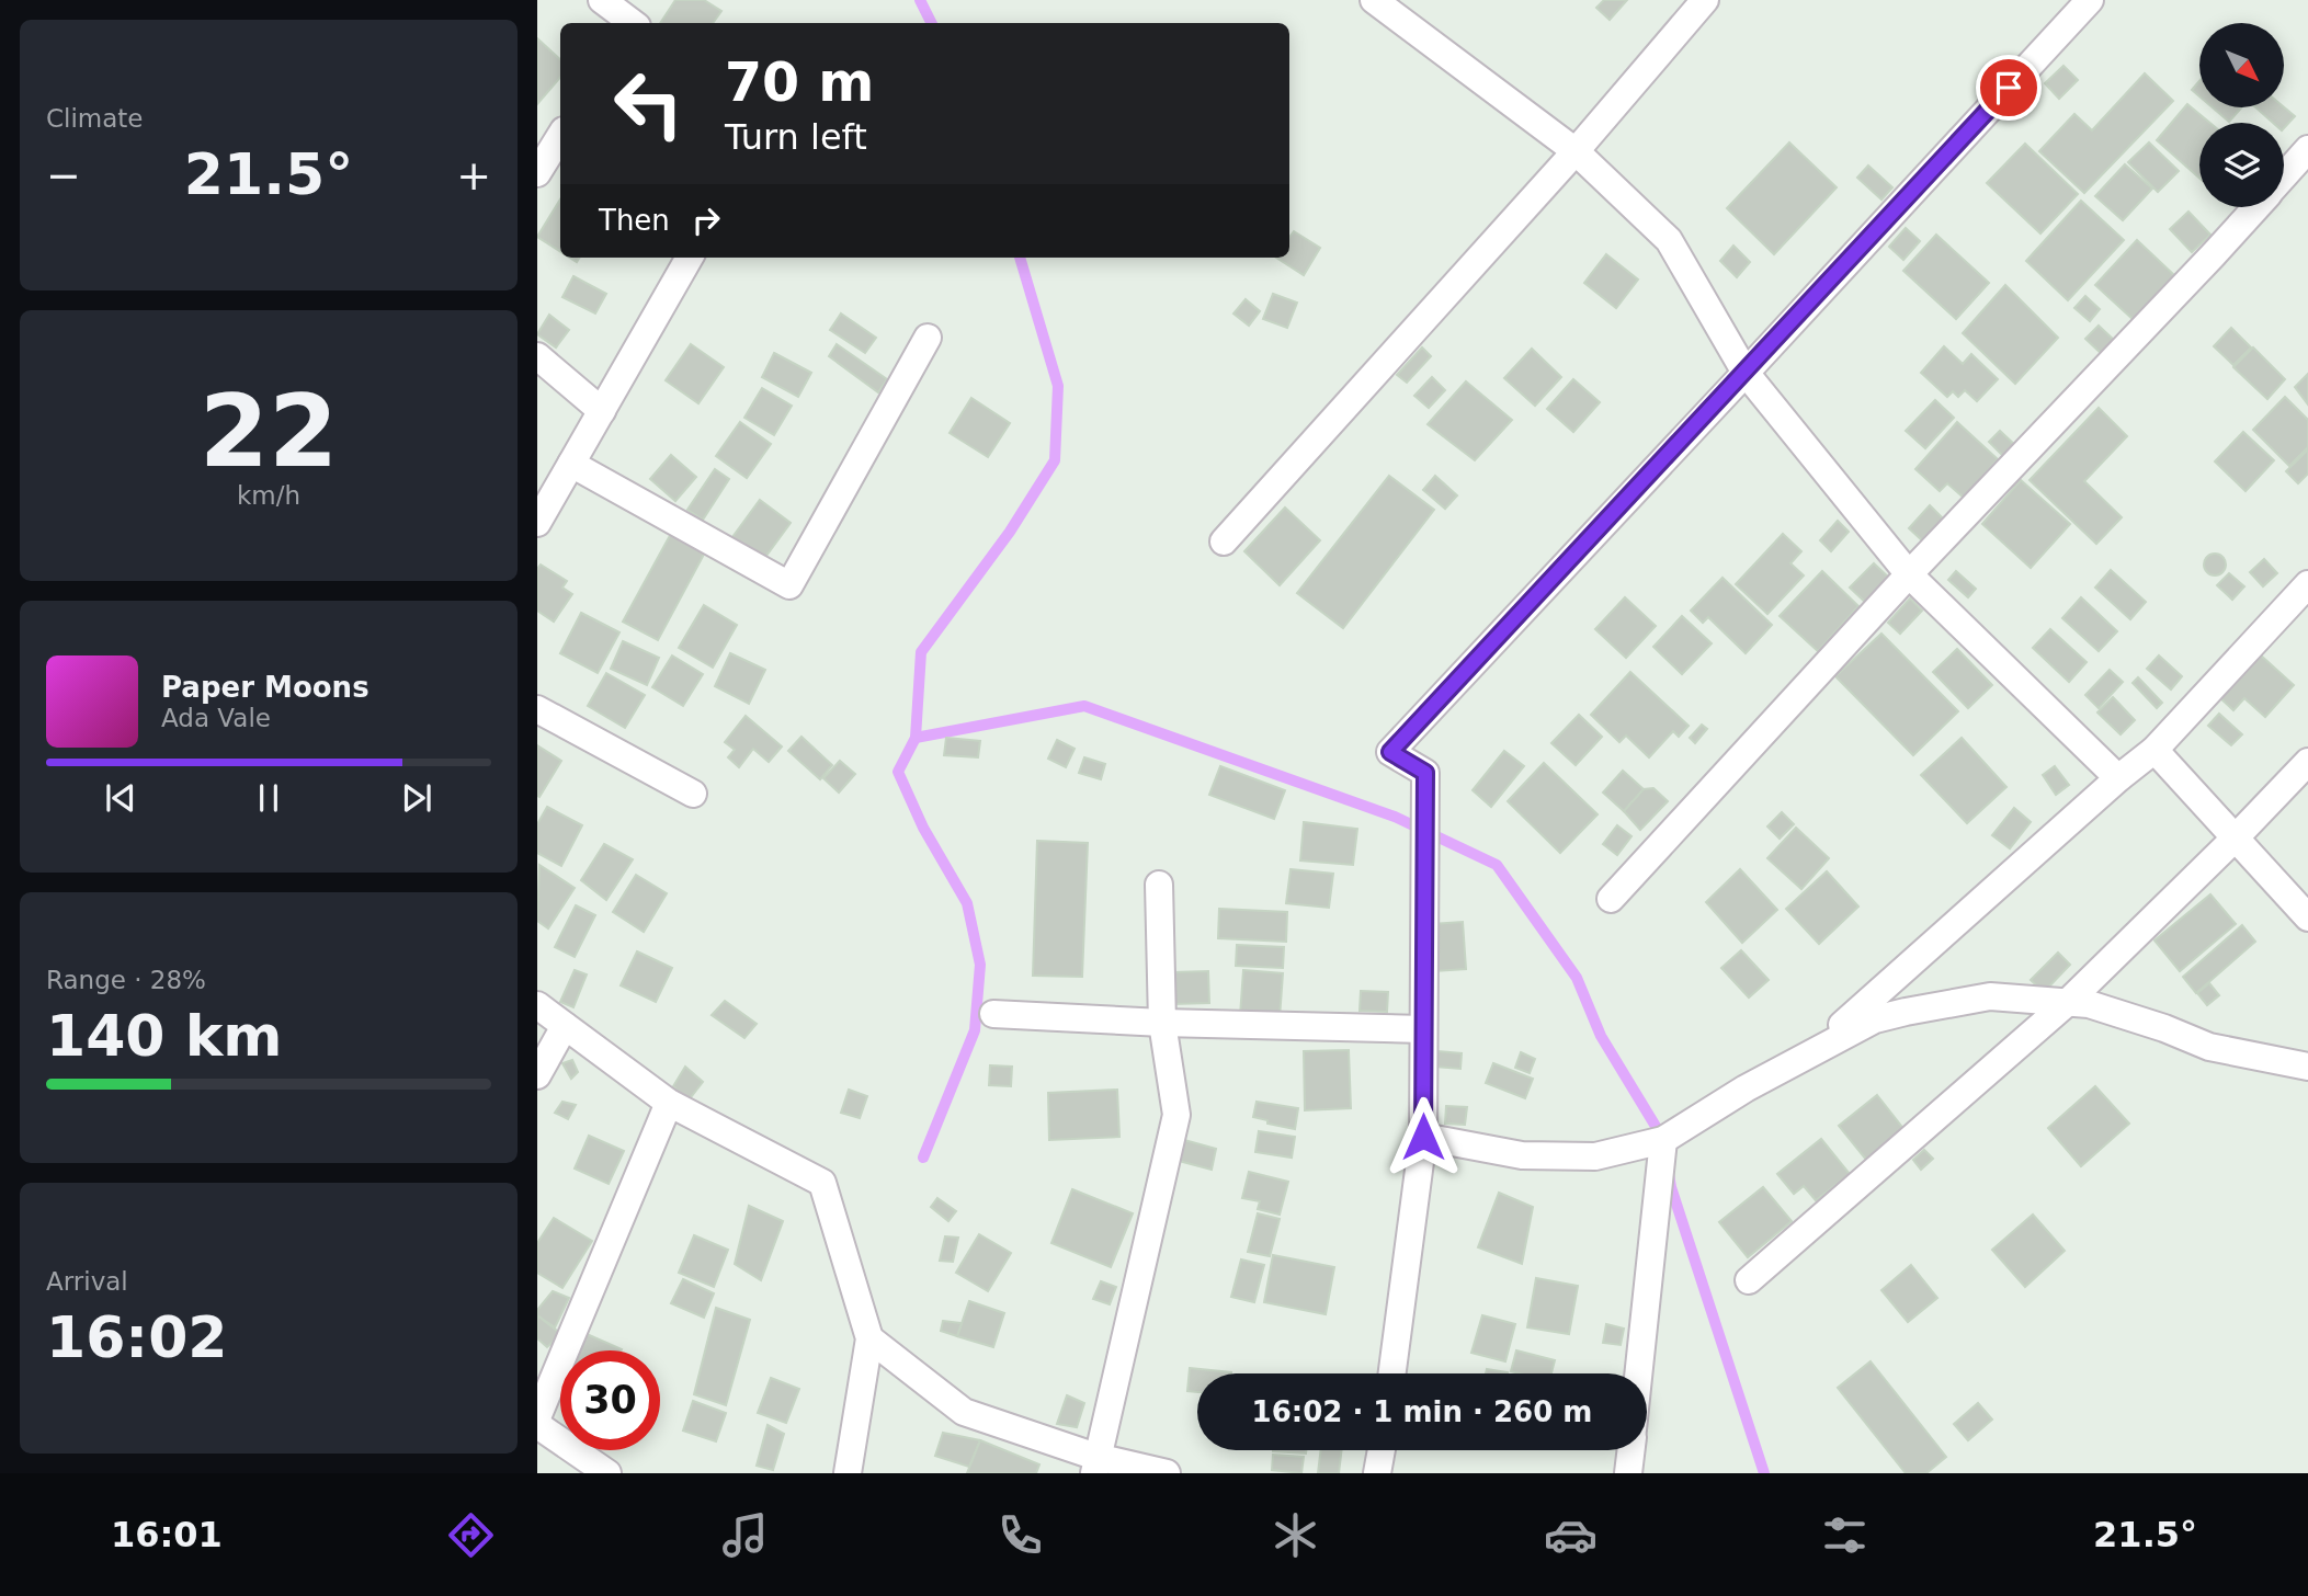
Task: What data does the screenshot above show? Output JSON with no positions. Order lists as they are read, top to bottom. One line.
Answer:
{"north":"bottom right","page":{"tile":["Climate",["22","km/h"],["Range · 28%","140 km"],["Arrival","16:02"]],"turn":["70 m","Turn left"],"heat":["−","21.5°","+"],"then":"Then","song":["Paper Moons","Ada Vale"],"limit":"30","trip":"16:02 · 1 min · 260 m","tabs":["16:01","21.5°"]}}
